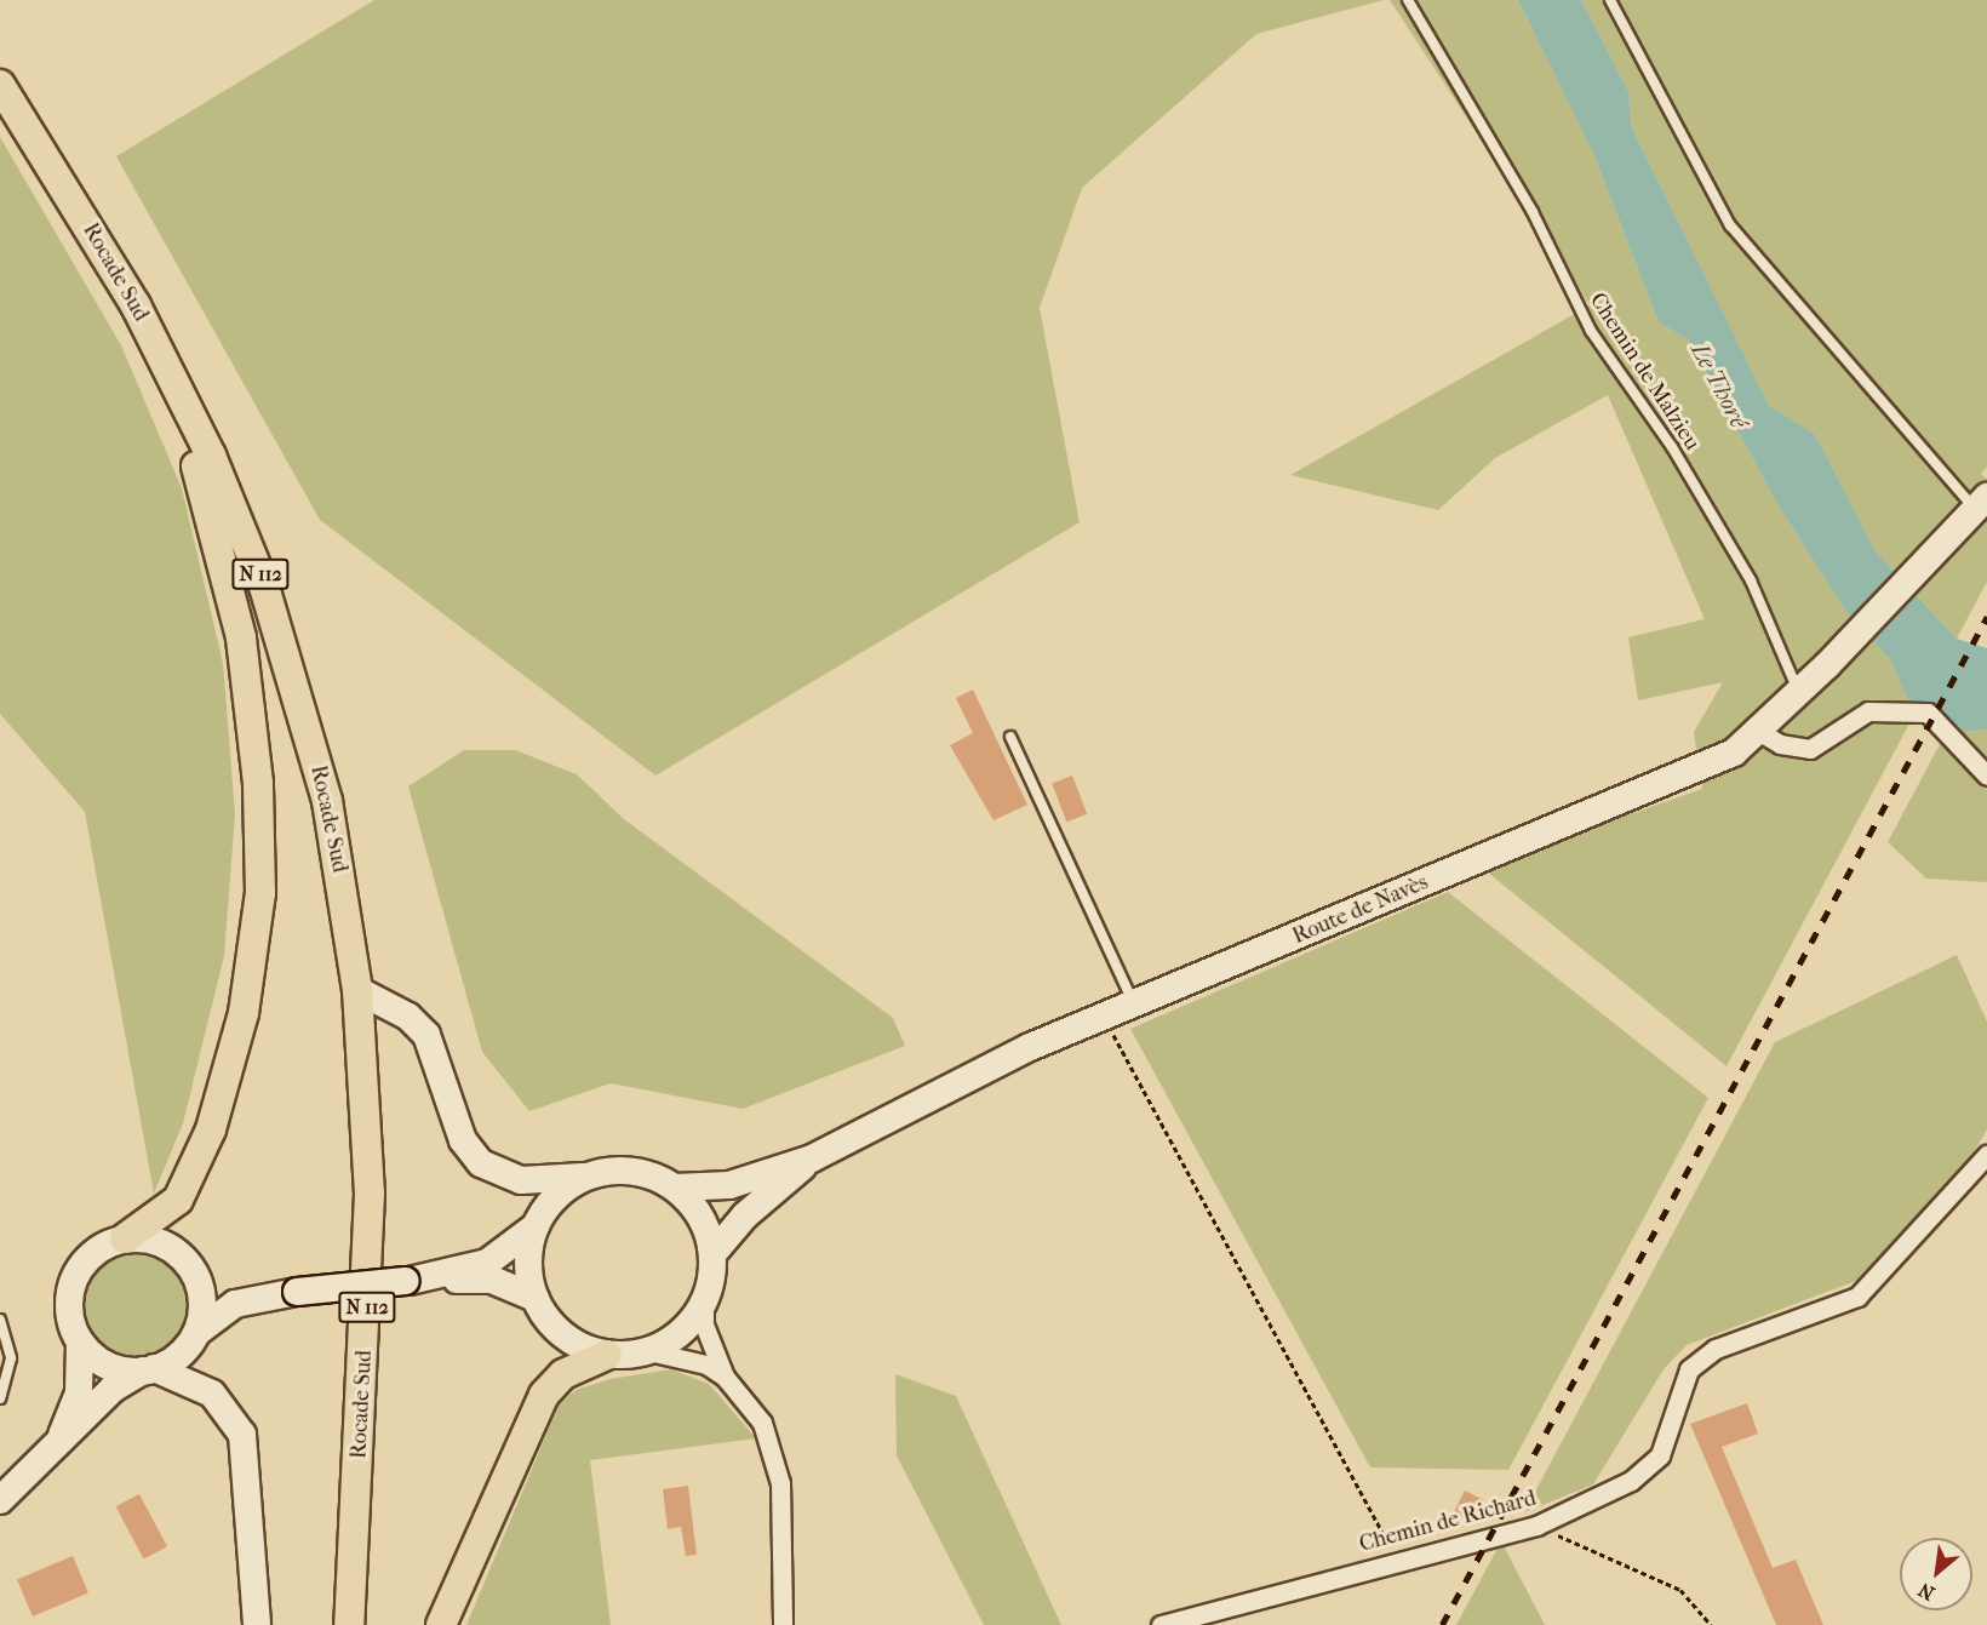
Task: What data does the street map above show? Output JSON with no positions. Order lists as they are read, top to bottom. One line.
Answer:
{"streets":{"main road":["Rocade Sud","N 112","Route de Navès"],"street":["Chemin de Richard"],"lane":["Chemin de Malzieu"]},"crossings":[["Chemin de Malzieu","Route de Navès"]],"water":["Le Thoré"],"north":"bottom left"}
